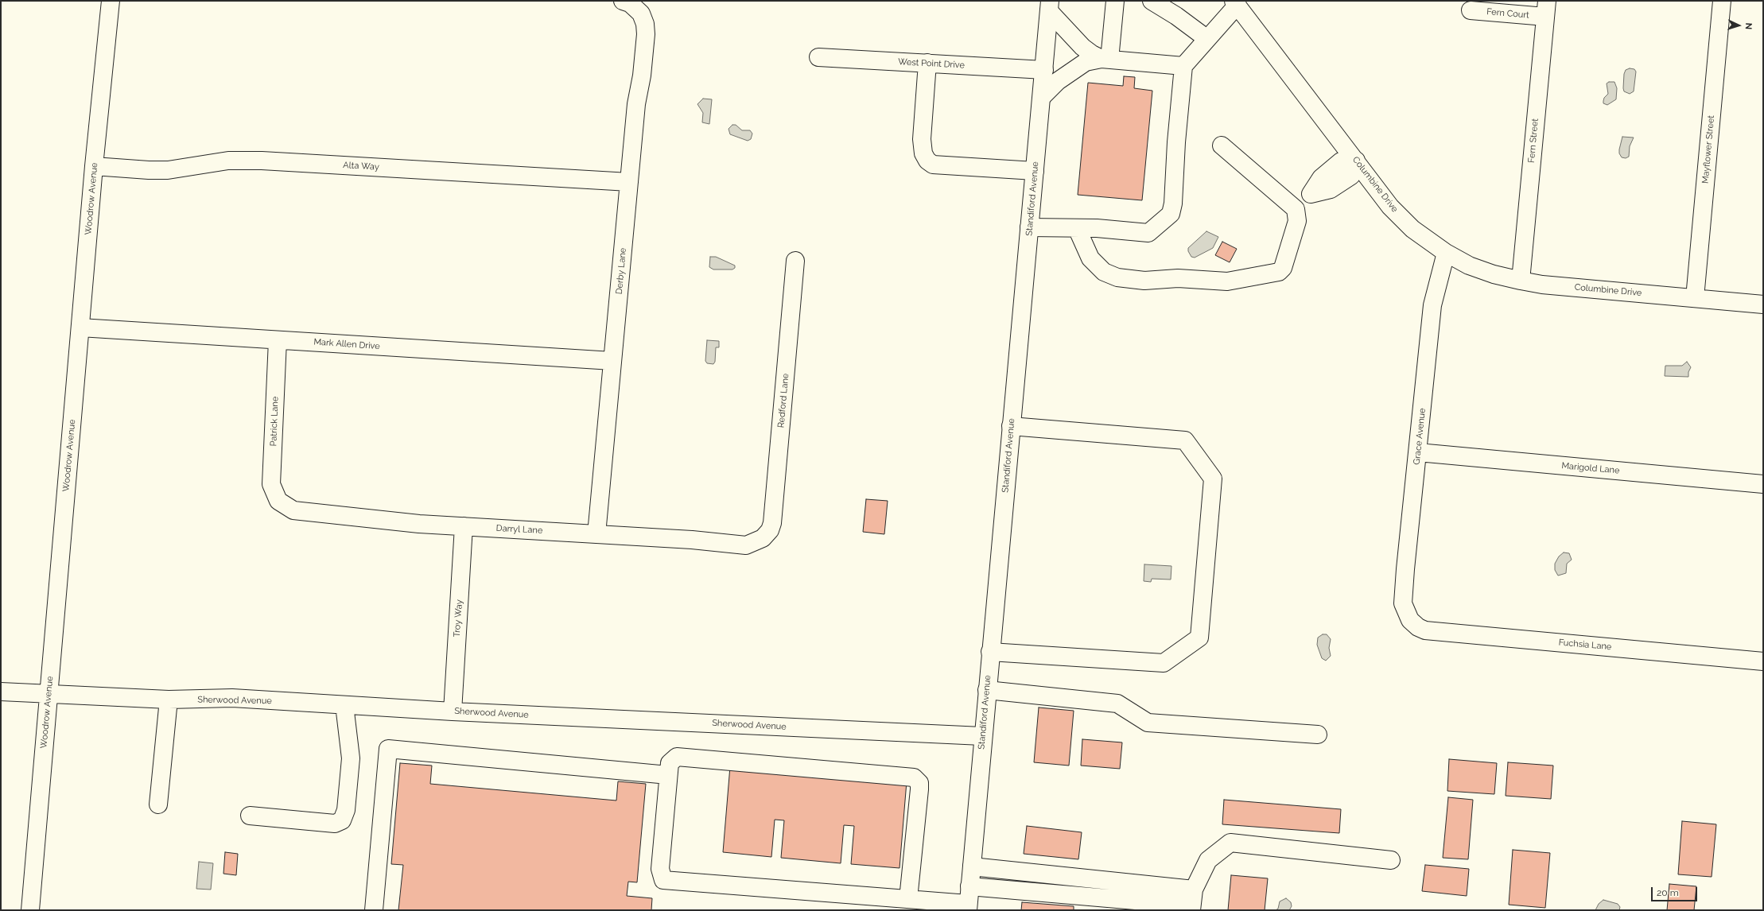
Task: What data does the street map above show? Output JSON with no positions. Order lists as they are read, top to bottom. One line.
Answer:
{"streets":{"street":["Fern Court","West Point Drive","Fern Street","Mayflower Street","Alta Way","Columbine Drive","Woodrow Avenue","Standiford Avenue","Derby Lane","Mark Allen Drive","Redford Lane","Patrick Lane","Grace Avenue","Marigold Lane","Darryl Lane","Troy Way","Fuchsia Lane","Sherwood Avenue"]},"crossings":[["Fern Court","Fern Street"],["West Point Drive","Standiford Avenue"],["Fern Street","Columbine Drive"],["Mayflower Street","Columbine Drive"],["Alta Way","Woodrow Avenue"],["Alta Way","Derby Lane"],["Columbine Drive","Grace Avenue"],["Woodrow Avenue","Mark Allen Drive"],["Woodrow Avenue","Sherwood Avenue"],["Standiford Avenue","Sherwood Avenue"],["Derby Lane","Mark Allen Drive"],["Derby Lane","Darryl Lane"],["Mark Allen Drive","Patrick Lane"],["Redford Lane","Darryl Lane"],["Patrick Lane","Darryl Lane"],["Grace Avenue","Marigold Lane"],["Grace Avenue","Fuchsia Lane"],["Darryl Lane","Troy Way"],["Troy Way","Sherwood Avenue"]],"scale_bar":"20 m","north":"right"}
